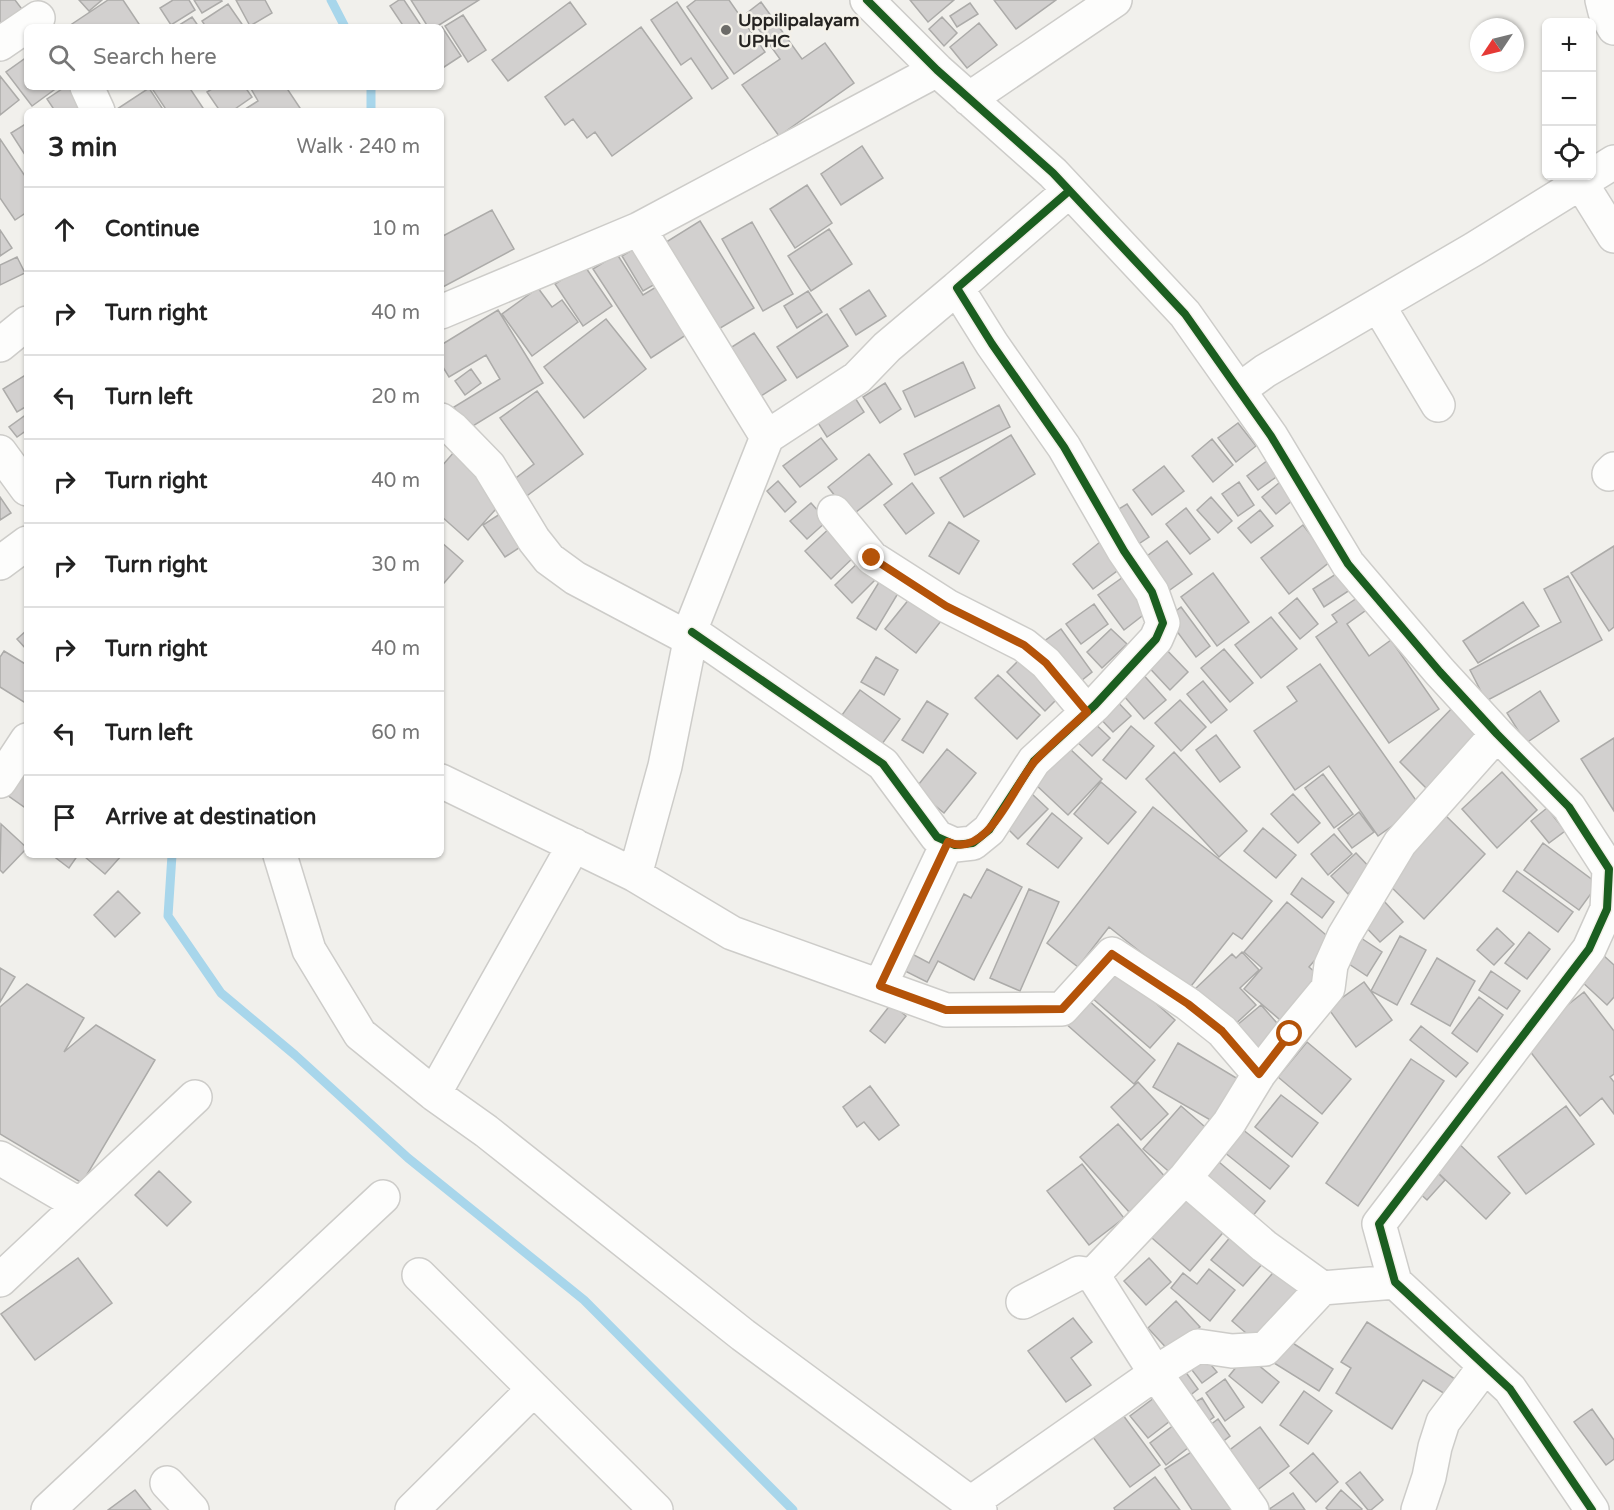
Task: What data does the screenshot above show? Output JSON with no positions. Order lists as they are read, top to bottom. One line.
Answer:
{"places":["Uppilipalayam UPHC"],"north":"bottom left","page":{"map_buttons":["+","−"],"search":"Search here","heading":["3 min","Walk · 240 m"],"list":[["Continue","10 m"],["Turn right","40 m"],["Turn left","20 m"],["Turn right","40 m"],["Turn right","30 m"],["Turn right","40 m"],["Turn left","60 m"],"Arrive at destination"]}}
